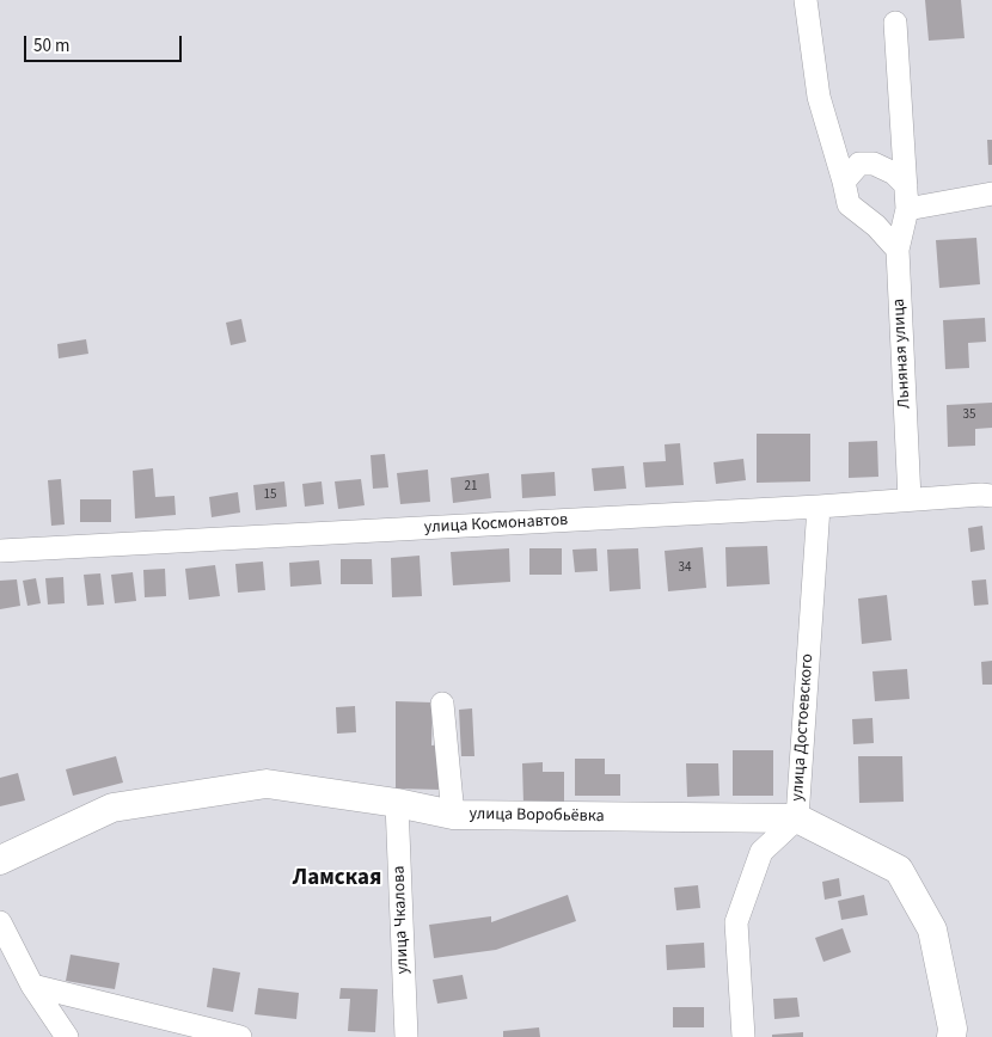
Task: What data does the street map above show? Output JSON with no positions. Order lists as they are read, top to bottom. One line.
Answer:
{"streets":{"main road":["улица Воробьёвка"],"street":["Льняная улица","улица Космонавтов","улица Достоевского","улица Чкалова"]},"crossings":[["Льняная улица","улица Космонавтов"],["улица Космонавтов","улица Достоевского"],["улица Достоевского","улица Воробьёвка"],["улица Воробьёвка","улица Чкалова"]],"districts":["Ламская"],"house_numbers":["35","21","15","34"],"scale_bar":"50 m"}
